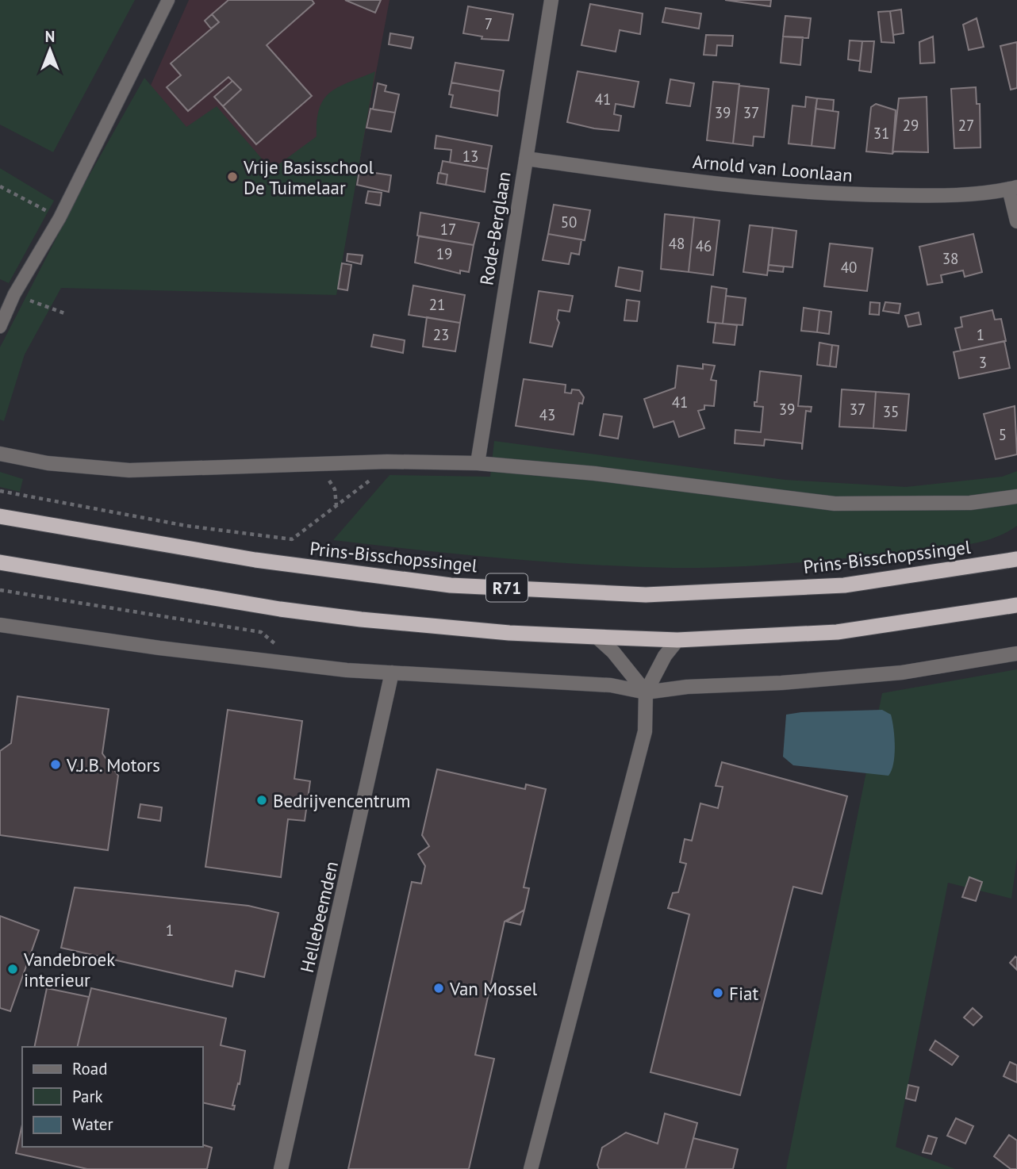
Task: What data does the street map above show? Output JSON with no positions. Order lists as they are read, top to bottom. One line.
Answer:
{"streets":{"highway":["Prins-Bisschopssingel","R71"],"street":["Arnold van Loonlaan","Rode-Berglaan","Hellebeemden"]},"crossings":[["Arnold van Loonlaan","Rode-Berglaan"]],"places":["Vrije Basisschool De Tuimelaar","V.J.B. Motors","Bedrijvencentrum","Vandebroek interieur","Van Mossel","Fiat"],"house_numbers":["7","41","39","37","29","27","31","13","50","17","48","46","19","38","40","21","23","1","3","41","39","37","35","43","5","1"],"legend":["Road","Park","Water"],"north":"top"}
